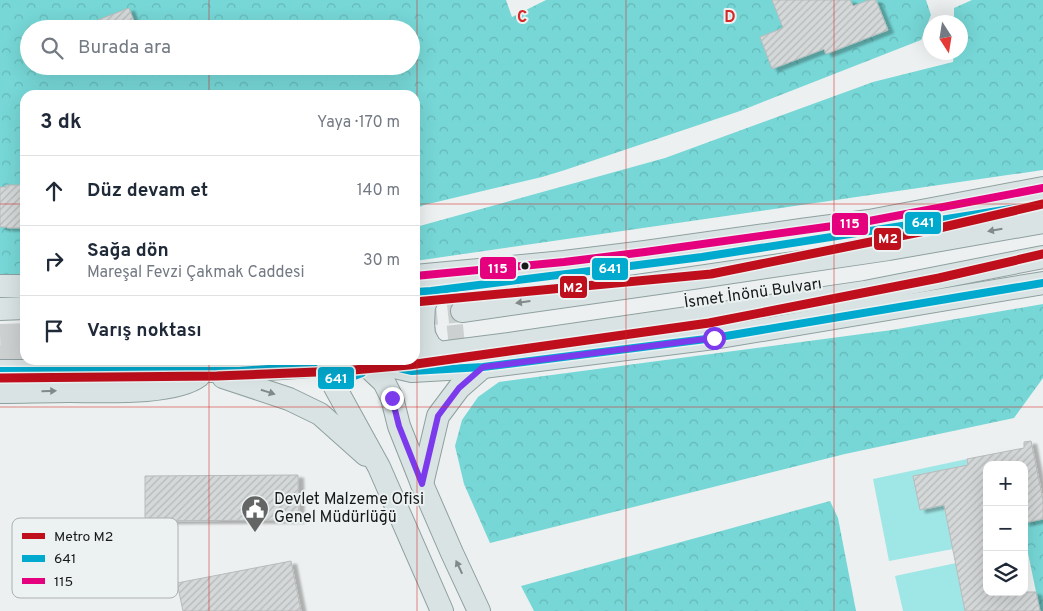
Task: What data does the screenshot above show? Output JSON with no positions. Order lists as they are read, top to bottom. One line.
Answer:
{"streets":{"main road":["İsmet İnönü Bulvarı"]},"places":{"public building":["Devlet Malzeme Ofisi Genel Müdürlüğü"]},"lines":["transit line 115","metro line M2","transit line 641"],"legend":["Metro M2","641","115"],"north":"bottom","page":{"search":"Burada ara","heading":["3 dk","Yaya · 170 m"],"list":[["Düz devam et","140 m"],["Sağa dön","Mareşal Fevzi Çakmak Caddesi","30 m"],"Varış noktası"],"map_buttons":["+","−"]},"grid":{"columns":["C","D"]}}
